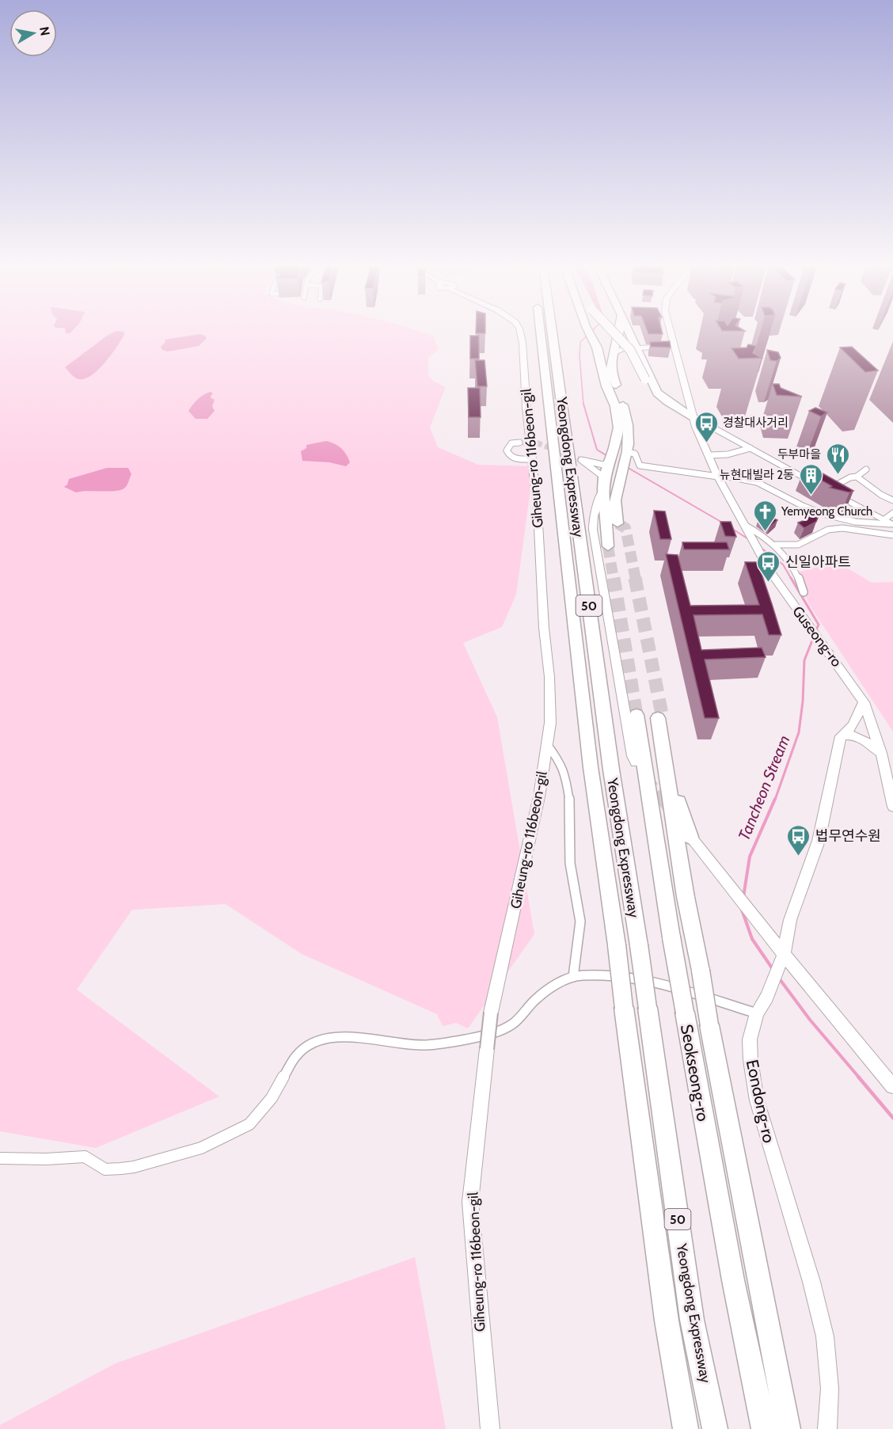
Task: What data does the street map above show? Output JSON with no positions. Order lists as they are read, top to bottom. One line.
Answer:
{"streets":{"highway":["Yeongdong Expressway","50","Seokseong-ro"],"main road":["Giheung-ro 116beon-gil","Guseong-ro","Eondong-ro"]},"crossings":[["Guseong-ro","Eondong-ro"]],"water":["Tancheon Stream"],"places":{"bus stop":["경찰대사거리","신일아파트","법무연수원"],"restaurant":["두부마을"],"building":["뉴현대빌라 2동"],"church":["Yemyeong Church"]},"north":"right"}
